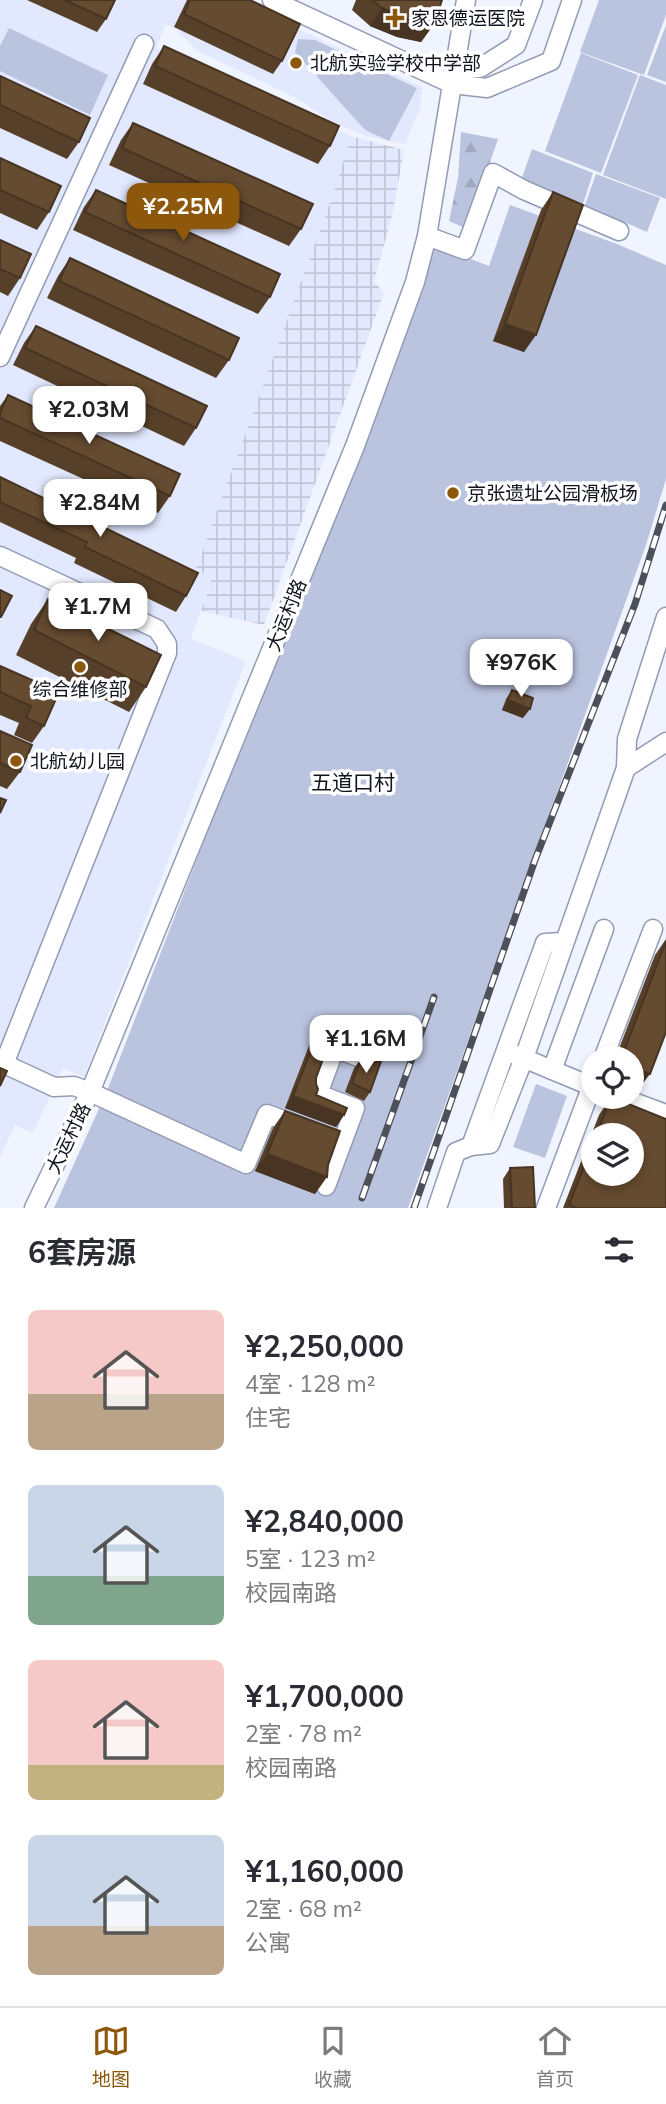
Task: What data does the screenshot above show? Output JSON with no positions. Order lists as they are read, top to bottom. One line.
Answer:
{"streets":{"street":["大运村路"]},"districts":["五道口村"],"places":{"health":["家恩德运医院"],"other":["北航实验学校中学部","京张遗址公园滑板场","综合维修部","北航幼儿园"]},"page":{"price":["¥2.25M","¥2.03M","¥2.84M","¥1.7M","¥976K","¥1.16M"],"heading":"6套房源","list":[{"name":"¥2,250,000","note":"4室 · 128 m² · 住宅"},{"name":"¥2,840,000","note":"5室 · 123 m² · 校园南路"},{"name":"¥1,700,000","note":"2室 · 78 m² · 校园南路"},{"name":"¥1,160,000","note":"2室 · 68 m² · 公寓"}],"tabs":["地图","收藏","首页"]}}
